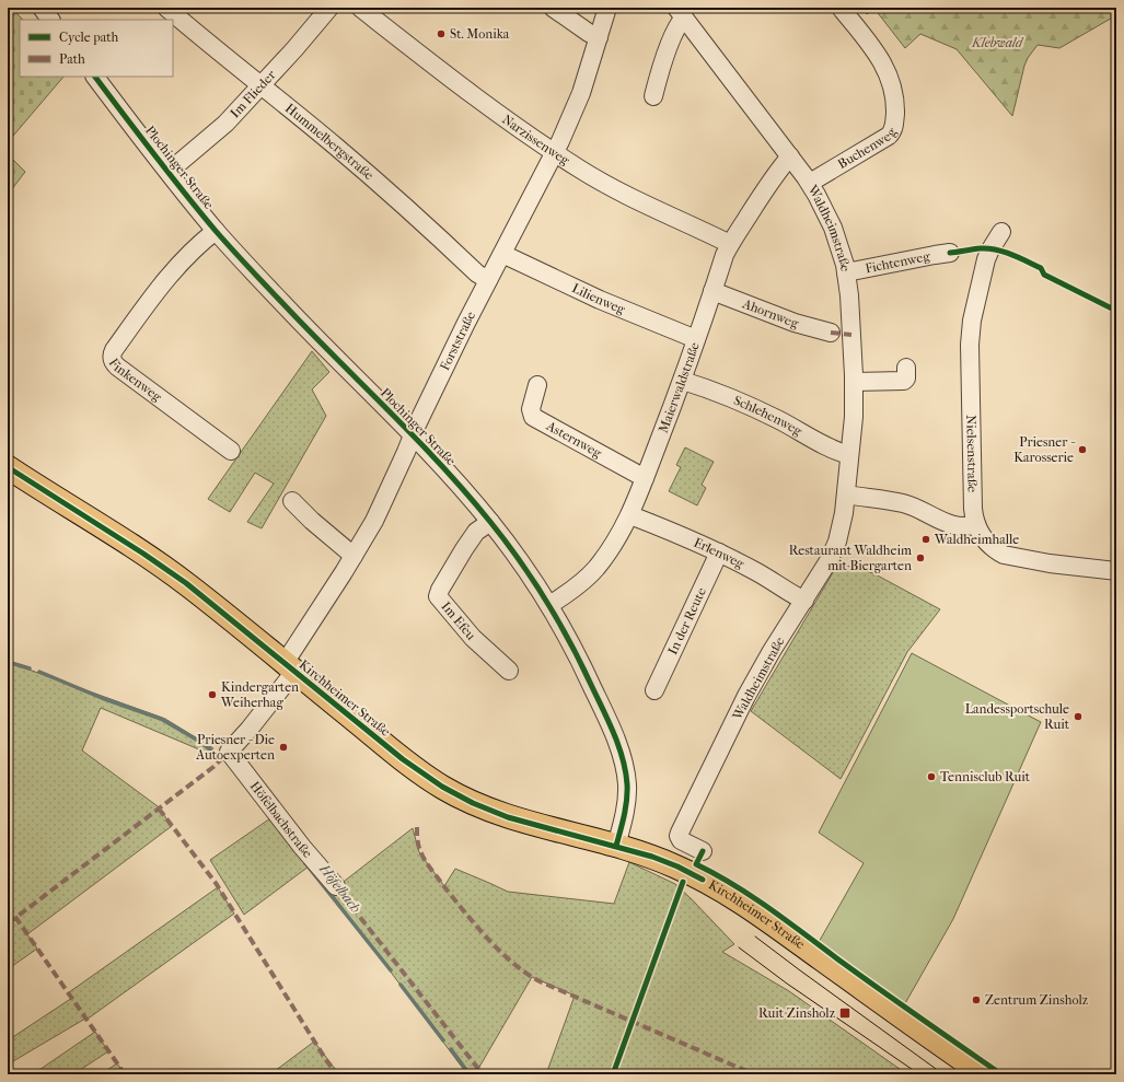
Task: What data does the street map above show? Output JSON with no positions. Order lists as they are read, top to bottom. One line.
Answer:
{"streets":{"main road":["Kirchheimer Straße"],"street":["Im Flieder","Narzissenweg","Hummelbergstraße","Buchenweg","Plochinger Straße","Waldheimstraße","Fichtenweg","Lilienweg","Ahornweg","Forststraße","Finkenweg","Maierwaldstraße","Schlehenweg","Asternweg","Nielsenstraße","Erlenweg","Im Efeu","In der Reute","Höfelbachstraße"]},"crossings":[["Im Flieder","Hummelbergstraße"],["Im Flieder","Plochinger Straße"],["Narzissenweg","Forststraße"],["Narzissenweg","Maierwaldstraße"],["Hummelbergstraße","Forststraße"],["Buchenweg","Waldheimstraße"],["Plochinger Straße","Forststraße"],["Plochinger Straße","Finkenweg"],["Plochinger Straße","Maierwaldstraße"],["Plochinger Straße","Im Efeu"],["Plochinger Straße","Kirchheimer Straße"],["Waldheimstraße","Fichtenweg"],["Waldheimstraße","Maierwaldstraße"],["Waldheimstraße","Schlehenweg"],["Waldheimstraße","Erlenweg"],["Lilienweg","Forststraße"],["Lilienweg","Maierwaldstraße"],["Ahornweg","Maierwaldstraße"],["Forststraße","Kirchheimer Straße"],["Forststraße","Höfelbachstraße"],["Maierwaldstraße","Schlehenweg"],["Maierwaldstraße","Asternweg"],["Maierwaldstraße","Erlenweg"],["Erlenweg","In der Reute"]],"water":["Höfelbach"],"parks":["Klebwald"],"places":{"other":["St. Monika","Priesner - Karosserie","Waldheimhalle","Restaurant Waldheim mit Biergarten","Kindergarten Weiherhag","Landessportschule Ruit","Priesner - Die Autoexperten","Tennisclub Ruit","Zentrum Zinsholz"],"transit":["Ruit Zinsholz"]},"legend":["Cycle path","Path"]}
